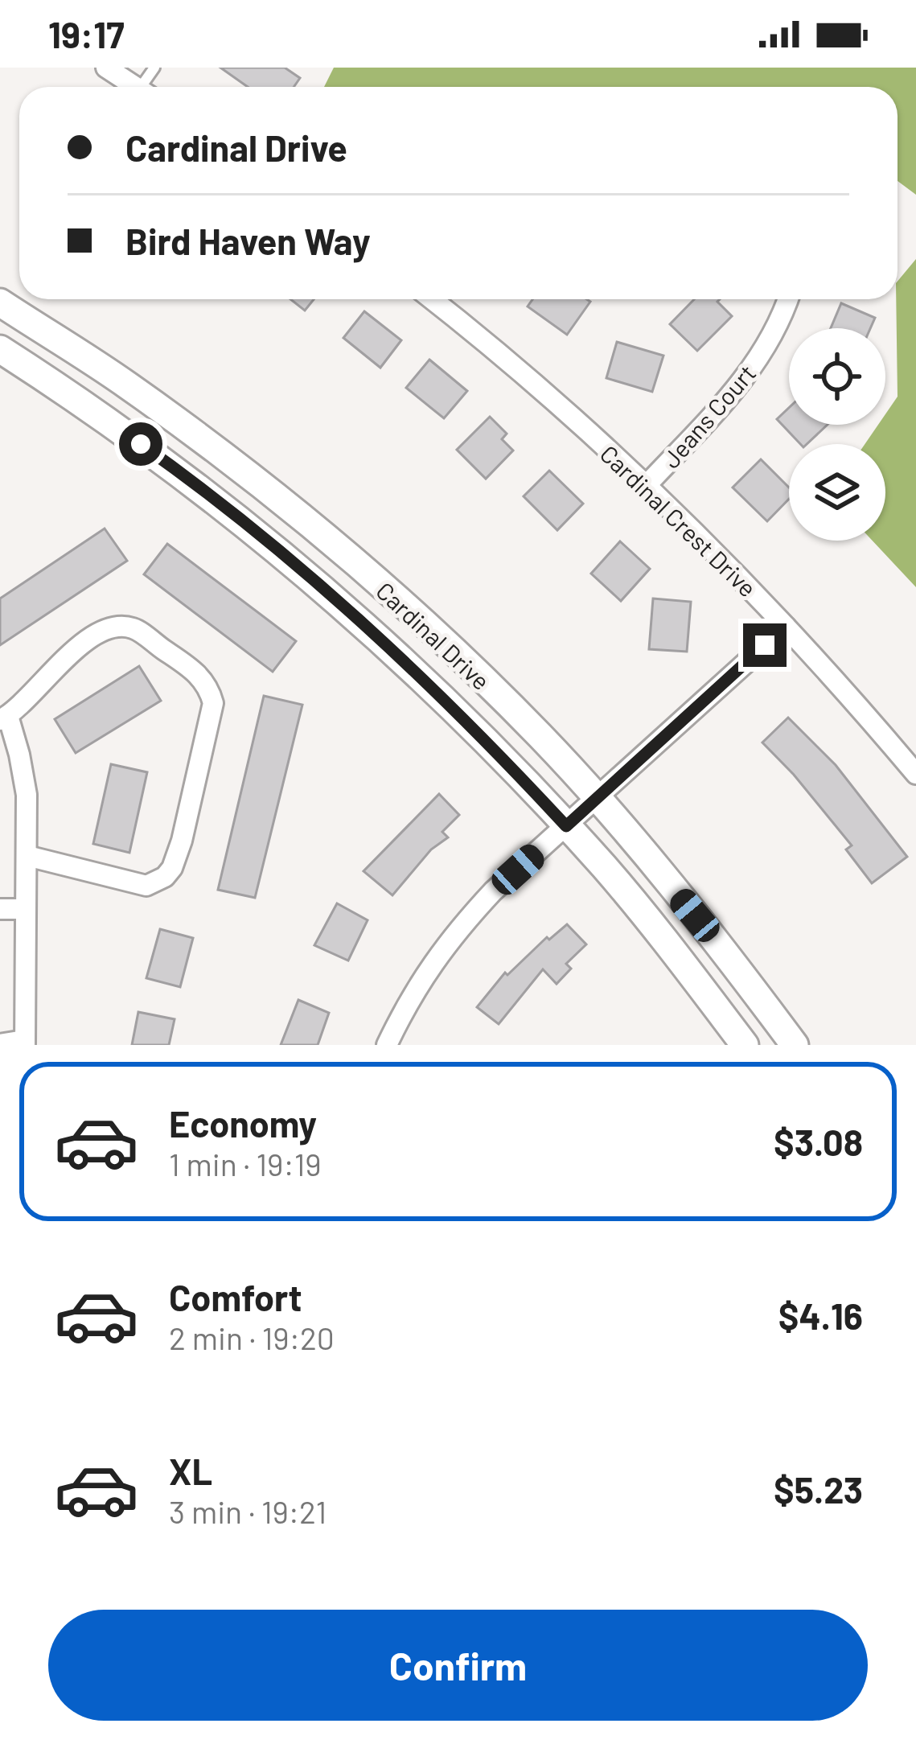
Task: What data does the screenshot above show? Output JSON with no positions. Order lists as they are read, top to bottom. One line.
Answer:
{"streets":{"main road":["Cardinal Drive"],"street":["Jeans Court","Cardinal Crest Drive"]},"crossings":[["Jeans Court","Cardinal Crest Drive"]],"page":{"status":"19:17","banner":["Cardinal Drive","Bird Haven Way"],"list":[{"name":"Economy","note":"1 min · 19:19","value":"$3.08"},{"name":"Comfort","note":"2 min · 19:20","value":"$4.16"},{"name":"XL","note":"3 min · 19:21","value":"$5.23"}],"buttons":"Confirm"}}
